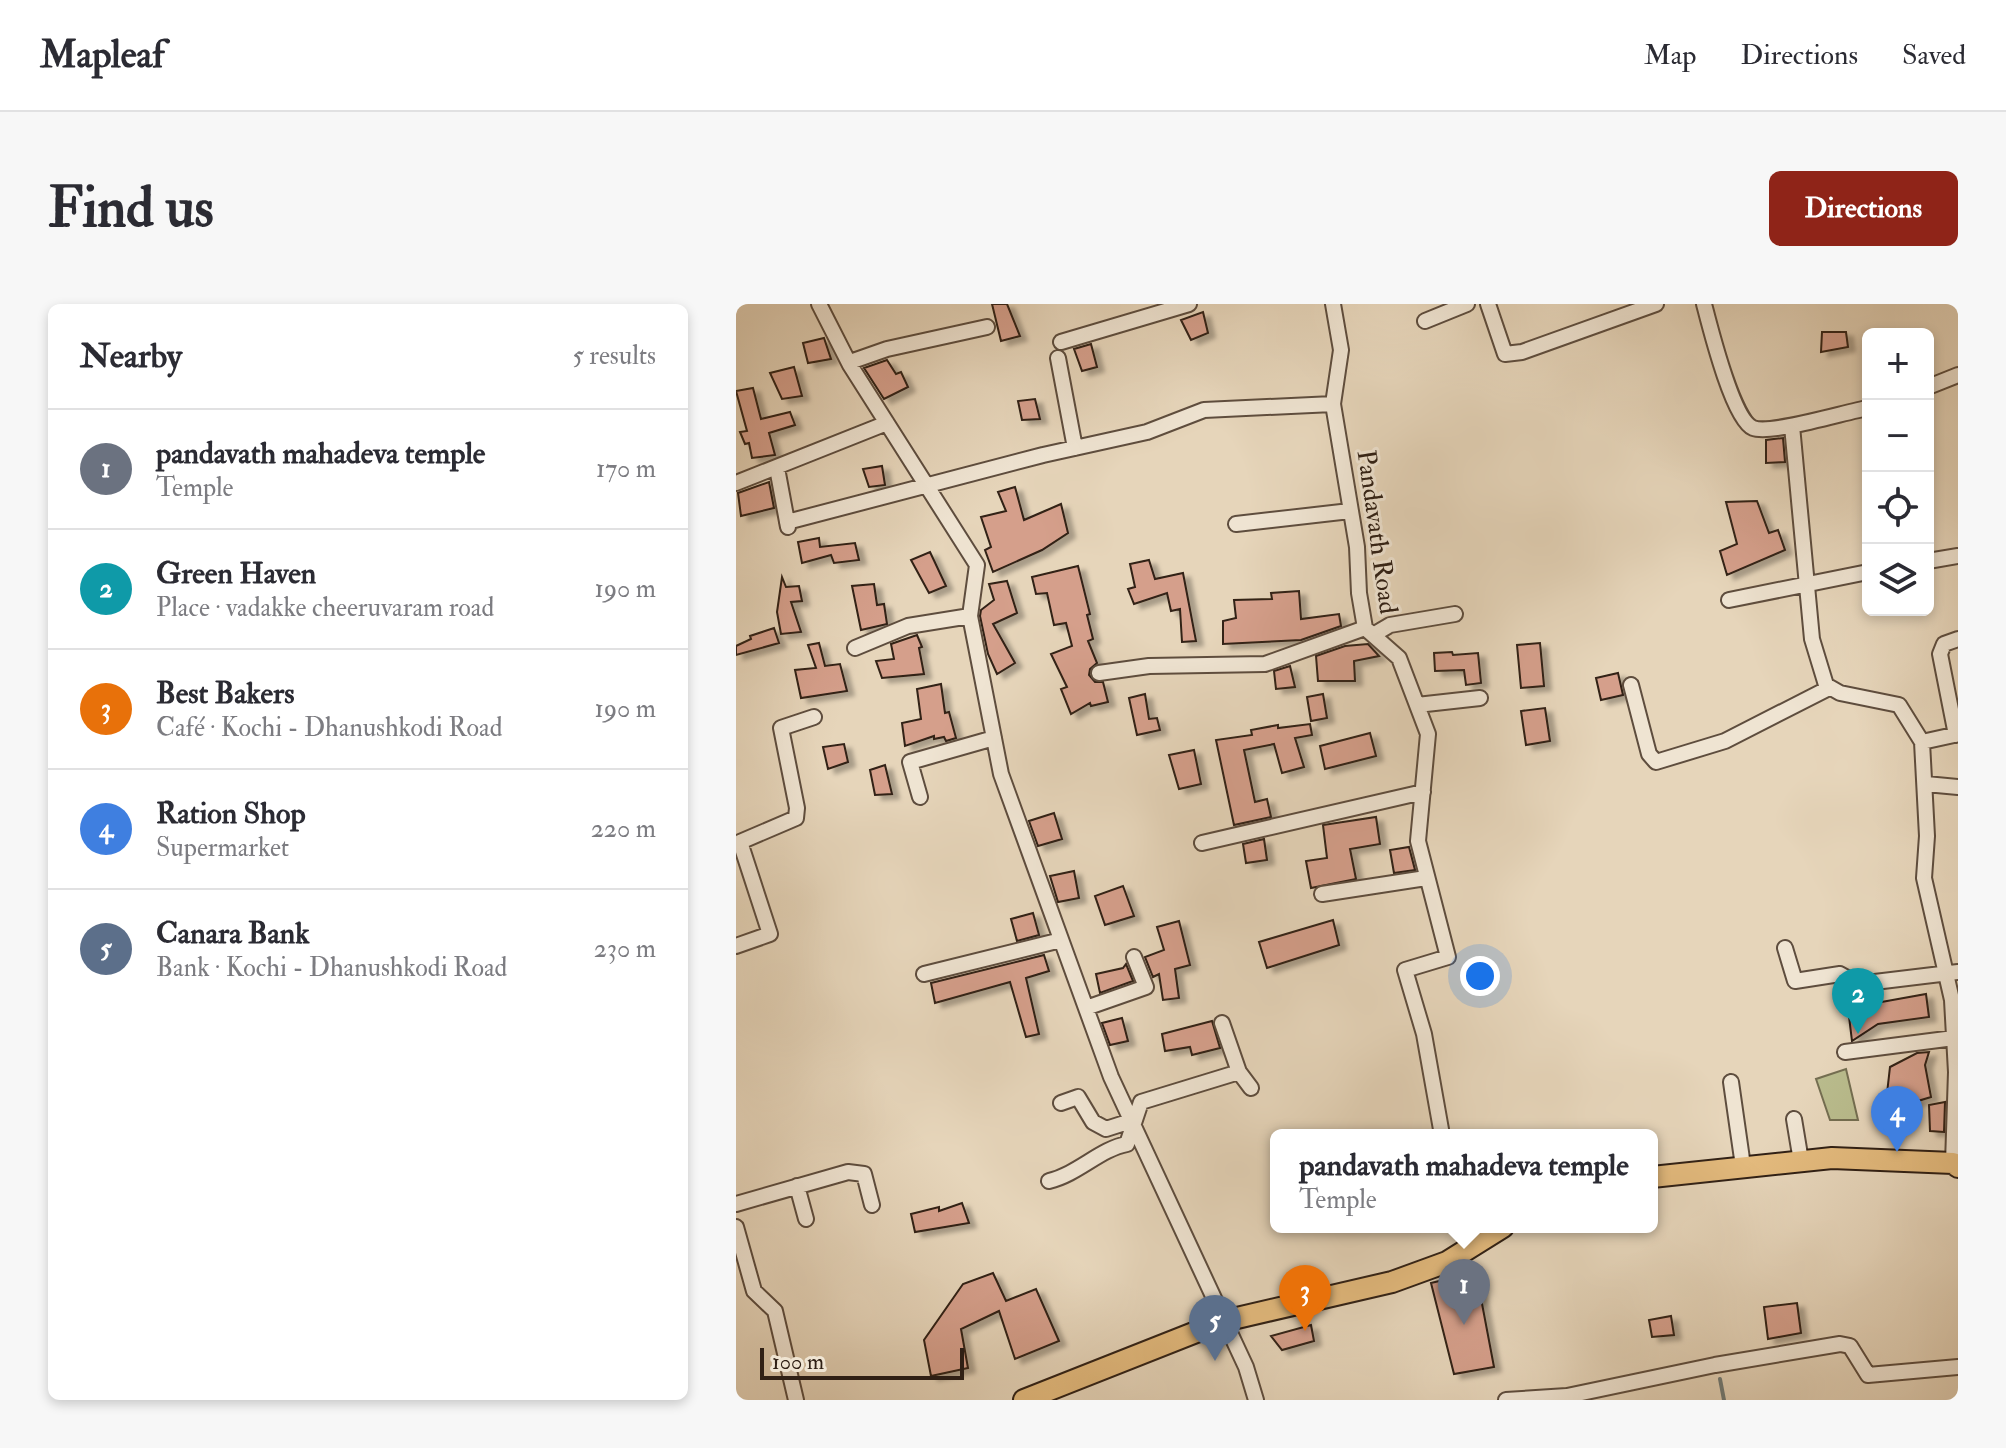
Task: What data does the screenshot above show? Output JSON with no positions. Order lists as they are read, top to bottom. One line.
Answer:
{"streets":{"street":["Pandavath Road"]},"scale_bar":"100 m","page":{"header":"Mapleaf","nav":["Map","Directions","Saved"],"buttons":"Directions","title":"Find us","heading":["Nearby","5 results"],"map_buttons":["+","−"],"list":[{"mark":"1","name":"pandavath mahadeva temple","note":"Temple","value":"170 m"},{"mark":"2","name":"Green Haven","note":"Place · vadakke cheeruvaram road","value":"190 m"},{"mark":"3","name":"Best Bakers","note":"Café · Kochi - Dhanushkodi Road","value":"190 m"},{"mark":"4","name":"Ration Shop","note":"Supermarket","value":"220 m"},{"mark":"5","name":"Canara Bank","note":"Bank · Kochi - Dhanushkodi Road","value":"230 m"}],"pins":["2","4","1","3","5"],"popup":["pandavath mahadeva temple","Temple"],"scale":"100 m"}}
